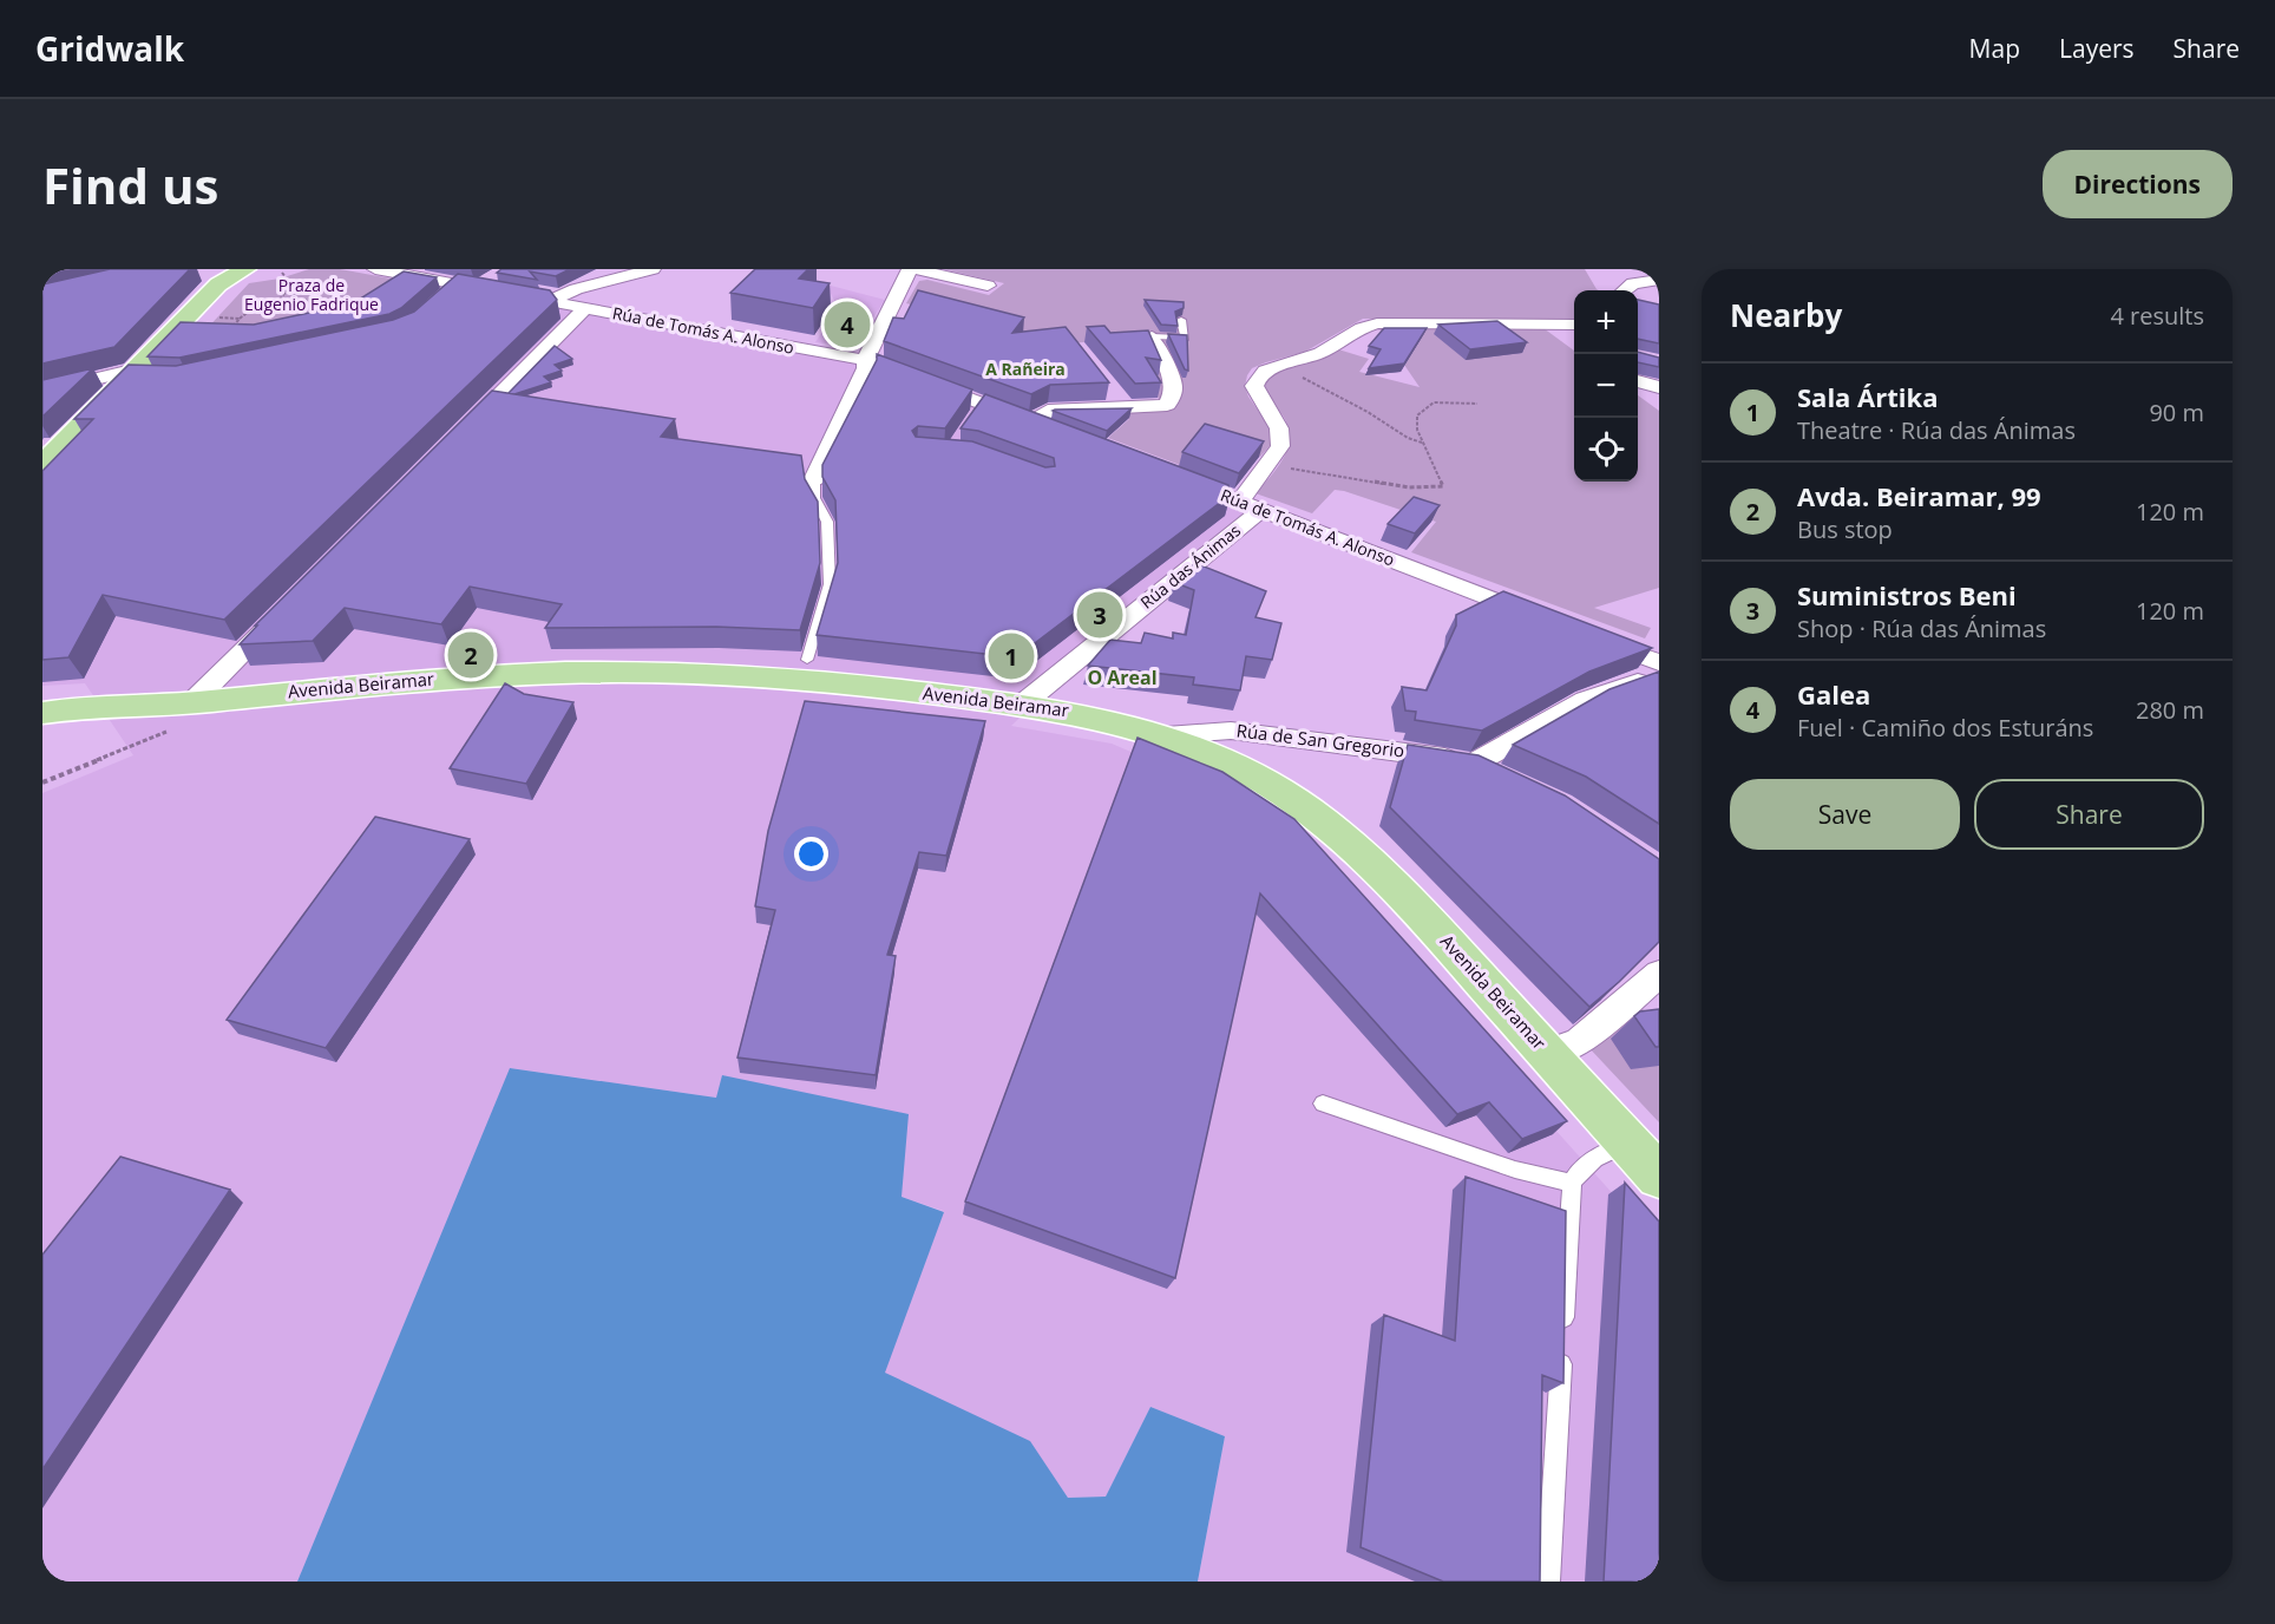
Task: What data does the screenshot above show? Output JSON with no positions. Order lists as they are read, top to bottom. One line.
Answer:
{"streets":{"main road":["Avenida Beiramar"],"street":["Rúa de Tomás A. Alonso","Rúa das Ánimas","Rúa de San Gregorio"]},"crossings":[["Rúa de Tomás A. Alonso","Rúa das Ánimas"],["Rúa das Ánimas","Avenida Beiramar"],["Avenida Beiramar","Rúa de San Gregorio"]],"districts":["A Rañeira","O Areal"],"parks":["Praza de Eugenio Fadrique"],"page":{"header":"Gridwalk","nav":["Map","Layers","Share"],"buttons":["Directions",["Save","Share"]],"title":"Find us","heading":["Nearby","4 results"],"map_buttons":["+","−"],"pins":["4","3","2","1"],"list":[{"mark":"1","name":"Sala Ártika","note":"Theatre · Rúa das Ánimas","value":"90 m"},{"mark":"2","name":"Avda. Beiramar, 99","note":"Bus stop","value":"120 m"},{"mark":"3","name":"Suministros Beni","note":"Shop · Rúa das Ánimas","value":"120 m"},{"mark":"4","name":"Galea","note":"Fuel · Camiño dos Esturáns","value":"280 m"}]}}
